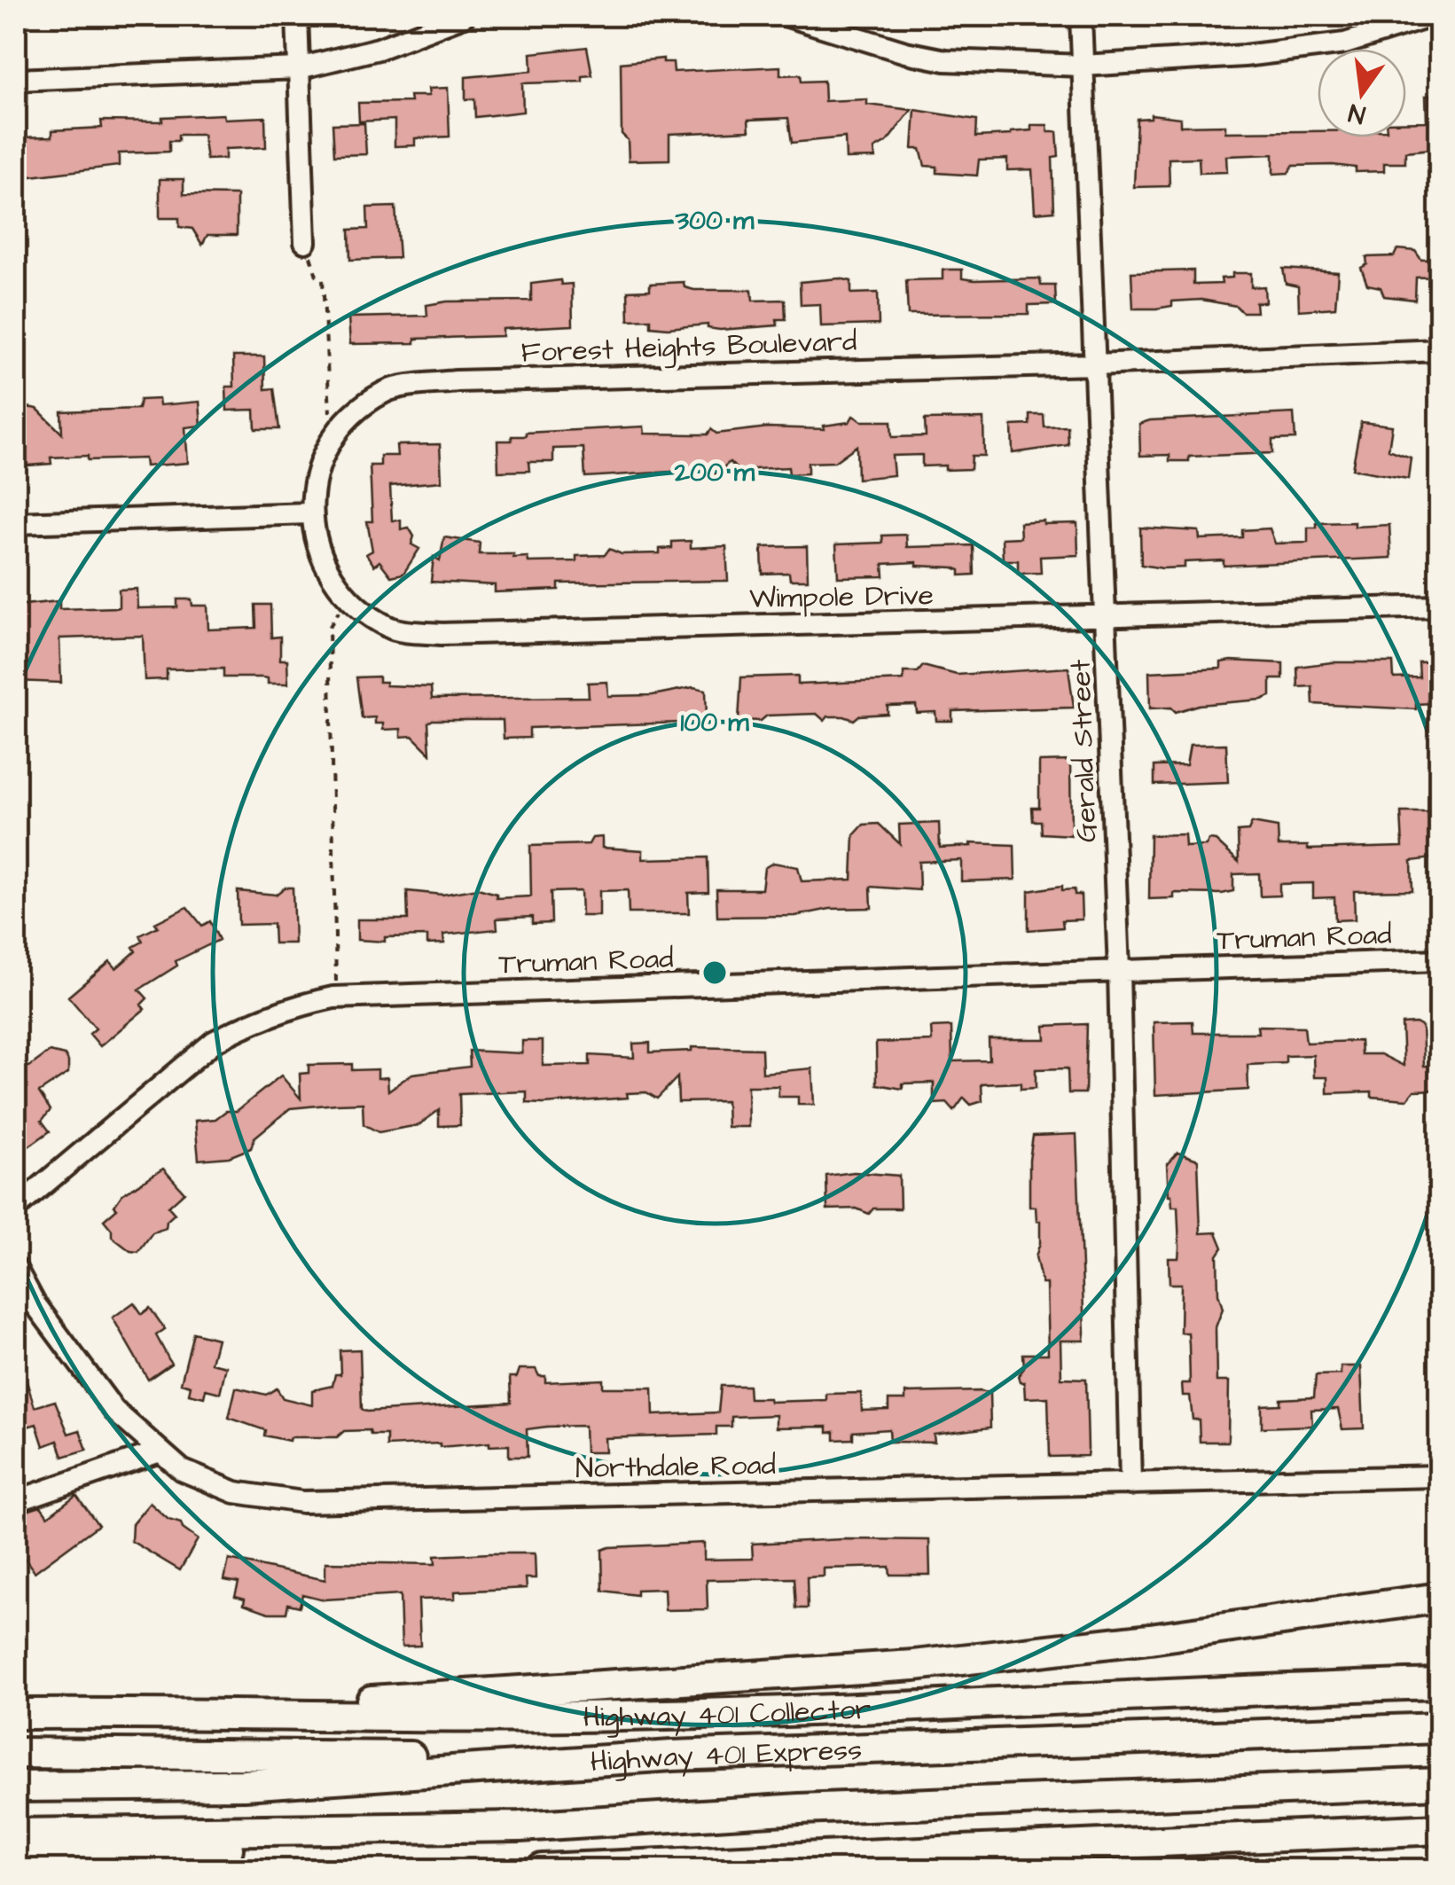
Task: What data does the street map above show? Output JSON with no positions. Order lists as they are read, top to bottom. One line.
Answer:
{"streets":{"highway":["Highway 401 Collector","Highway 401 Express"],"street":["Forest Heights Boulevard","Wimpole Drive","Gerald Street","Truman Road","Northdale Road"]},"crossings":[["Forest Heights Boulevard","Wimpole Drive"],["Forest Heights Boulevard","Gerald Street"],["Wimpole Drive","Gerald Street"],["Gerald Street","Truman Road"],["Gerald Street","Northdale Road"]],"north":"bottom","rings":["300 m","200 m","100 m"]}
